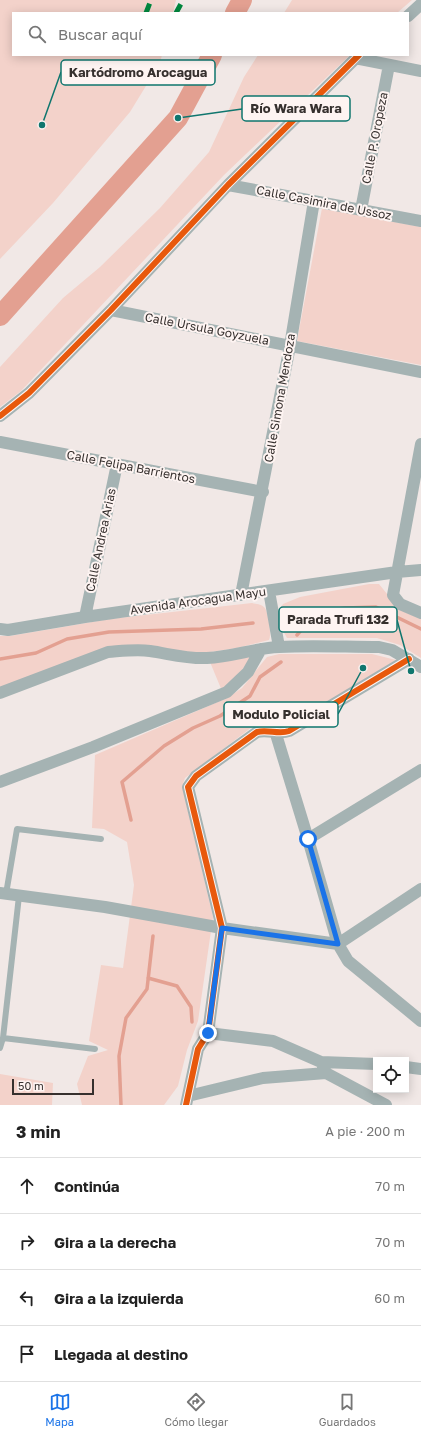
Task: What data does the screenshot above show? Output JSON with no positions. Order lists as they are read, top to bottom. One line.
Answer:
{"streets":{"street":["Calle P. Oropeza","Calle Casimira de Ussoz","Calle Ursula Goyzuela","Calle Simona Mendoza","Calle Felipa Barrientos","Calle Andrea Arias","Avenida Arocagua Mayu"]},"crossings":[["Calle P. Oropeza","Calle Casimira de Ussoz"],["Calle Casimira de Ussoz","Calle Simona Mendoza"],["Calle Ursula Goyzuela","Calle Simona Mendoza"],["Calle Simona Mendoza","Calle Felipa Barrientos"],["Calle Simona Mendoza","Avenida Arocagua Mayu"],["Calle Felipa Barrientos","Calle Andrea Arias"],["Calle Andrea Arias","Avenida Arocagua Mayu"]],"places":["Río Wara Wara","Kartódromo Arocagua","Modulo Policial","Parada Trufi 132"],"scale_bar":"50 m","page":{"search":"Buscar aquí","scale":"50 m","heading":["3 min","A pie · 200 m"],"list":[["Continúa","70 m"],["Gira a la derecha","70 m"],["Gira a la izquierda","60 m"],"Llegada al destino"],"nav":["Mapa","Cómo llegar","Guardados"]}}
